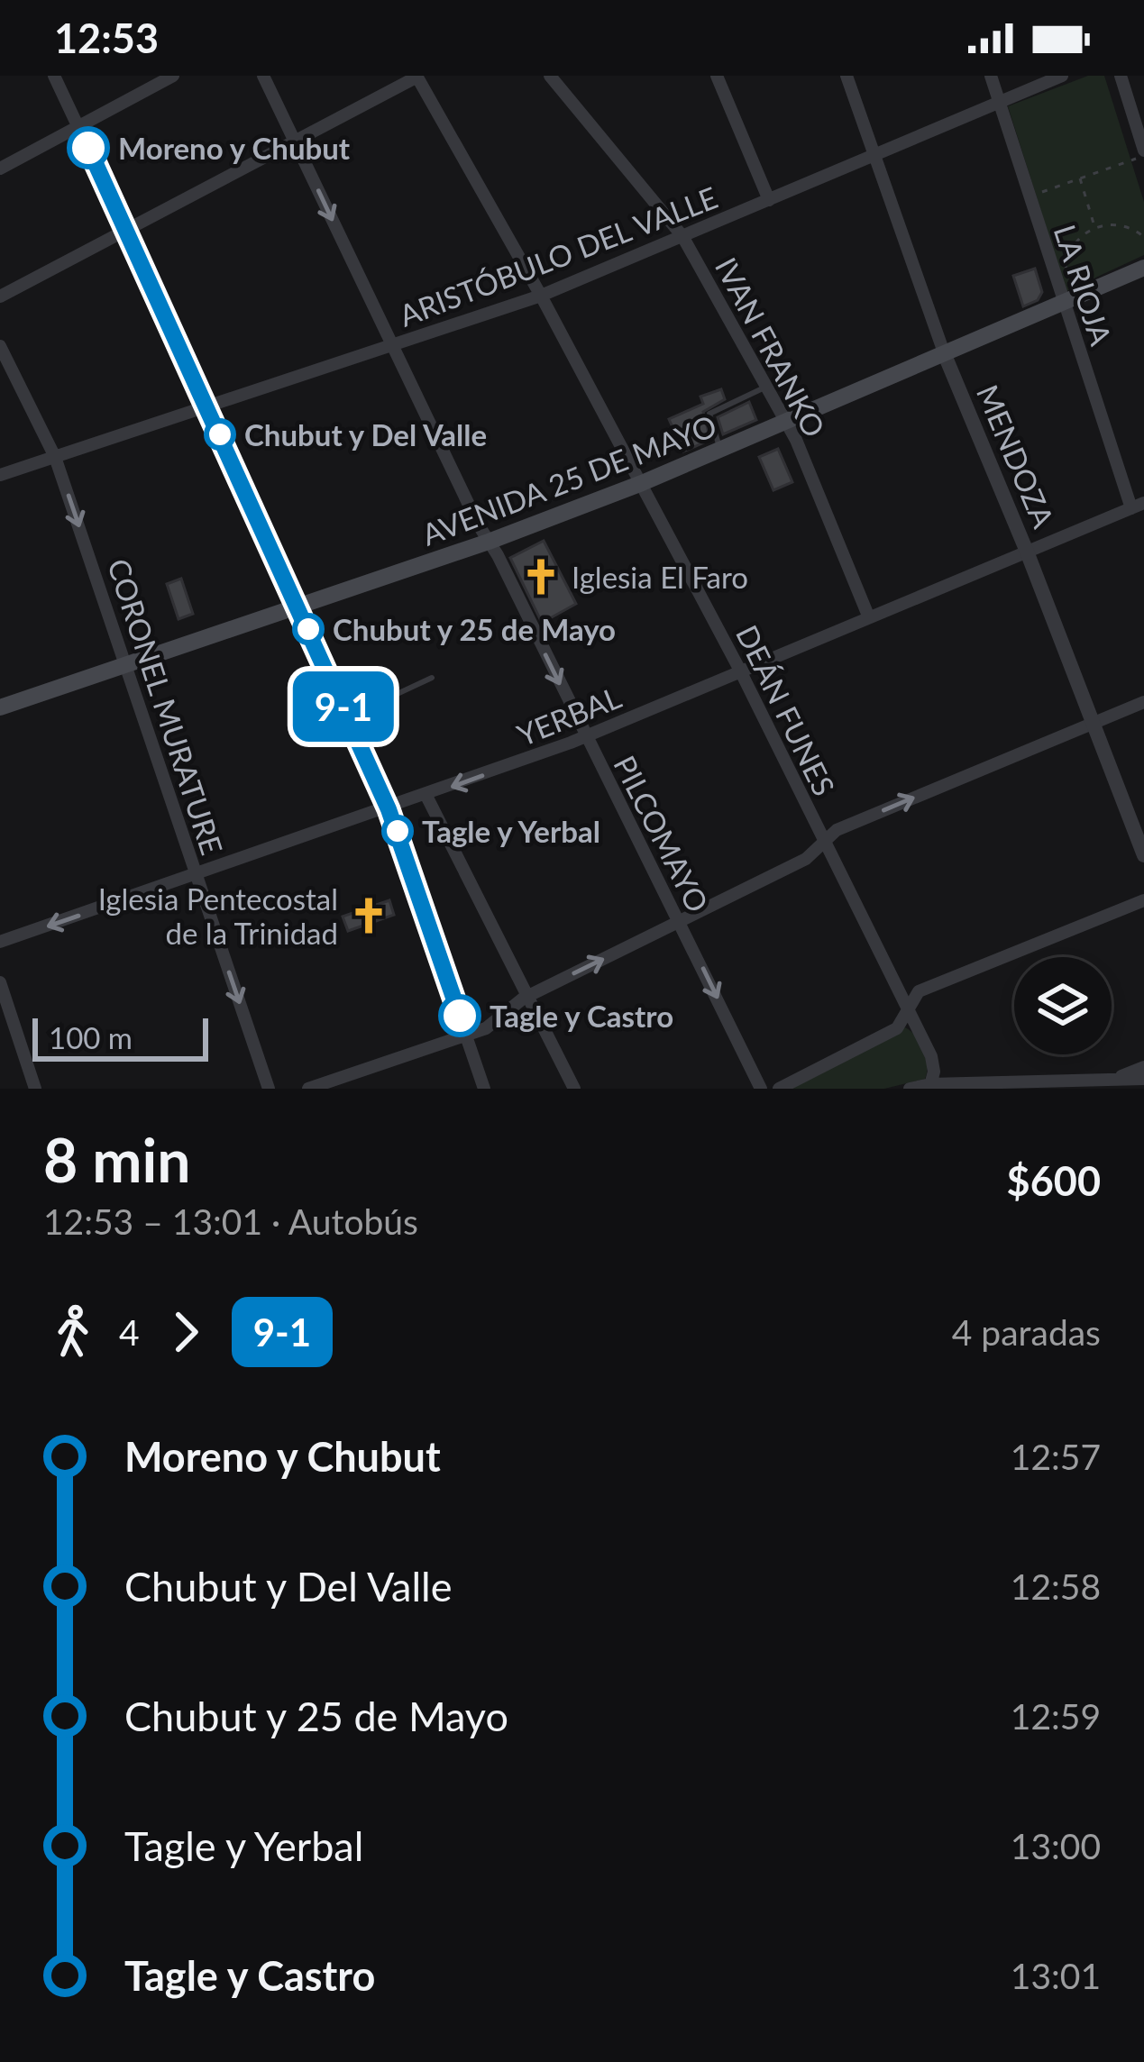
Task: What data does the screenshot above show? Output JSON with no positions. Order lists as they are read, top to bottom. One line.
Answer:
{"streets":{"main road":["AVENIDA 25 DE MAYO"],"street":["ARISTÓBULO DEL VALLE","LA RIOJA","IVAN FRANKO","MENDOZA","CORONEL MURATURE","DEÁN FUNES","YERBAL","PILCOMAYO"]},"crossings":[["ARISTÓBULO DEL VALLE","LA RIOJA"],["ARISTÓBULO DEL VALLE","IVAN FRANKO"],["ARISTÓBULO DEL VALLE","MENDOZA"],["ARISTÓBULO DEL VALLE","CORONEL MURATURE"],["ARISTÓBULO DEL VALLE","DEÁN FUNES"],["ARISTÓBULO DEL VALLE","PILCOMAYO"],["LA RIOJA","AVENIDA 25 DE MAYO"],["LA RIOJA","YERBAL"],["IVAN FRANKO","AVENIDA 25 DE MAYO"],["IVAN FRANKO","YERBAL"],["MENDOZA","AVENIDA 25 DE MAYO"],["MENDOZA","YERBAL"],["AVENIDA 25 DE MAYO","CORONEL MURATURE"],["AVENIDA 25 DE MAYO","DEÁN FUNES"],["AVENIDA 25 DE MAYO","PILCOMAYO"],["CORONEL MURATURE","YERBAL"],["DEÁN FUNES","YERBAL"],["YERBAL","PILCOMAYO"]],"one_way":["CORONEL MURATURE","PILCOMAYO"],"places":{"other":["Moreno y Chubut","Chubut y Del Valle","Chubut y 25 de Mayo","Tagle y Yerbal","Tagle y Castro"],"church":["Iglesia El Faro","Iglesia Pentecostal de la Trinidad"]},"lines":["bus line 9-1"],"scale_bar":"100 m","page":{"status":"12:53","on_map":"9-1","scale":"100 m","heading":["8 min","12:53 – 13:01 · Autobús","$600"],"legs":["4","9-1","4 paradas"],"list":[{"name":"Moreno y Chubut","value":"12:57"},{"name":"Chubut y Del Valle","value":"12:58"},{"name":"Chubut y 25 de Mayo","value":"12:59"},{"name":"Tagle y Yerbal","value":"13:00"},{"name":"Tagle y Castro","value":"13:01"}]}}
